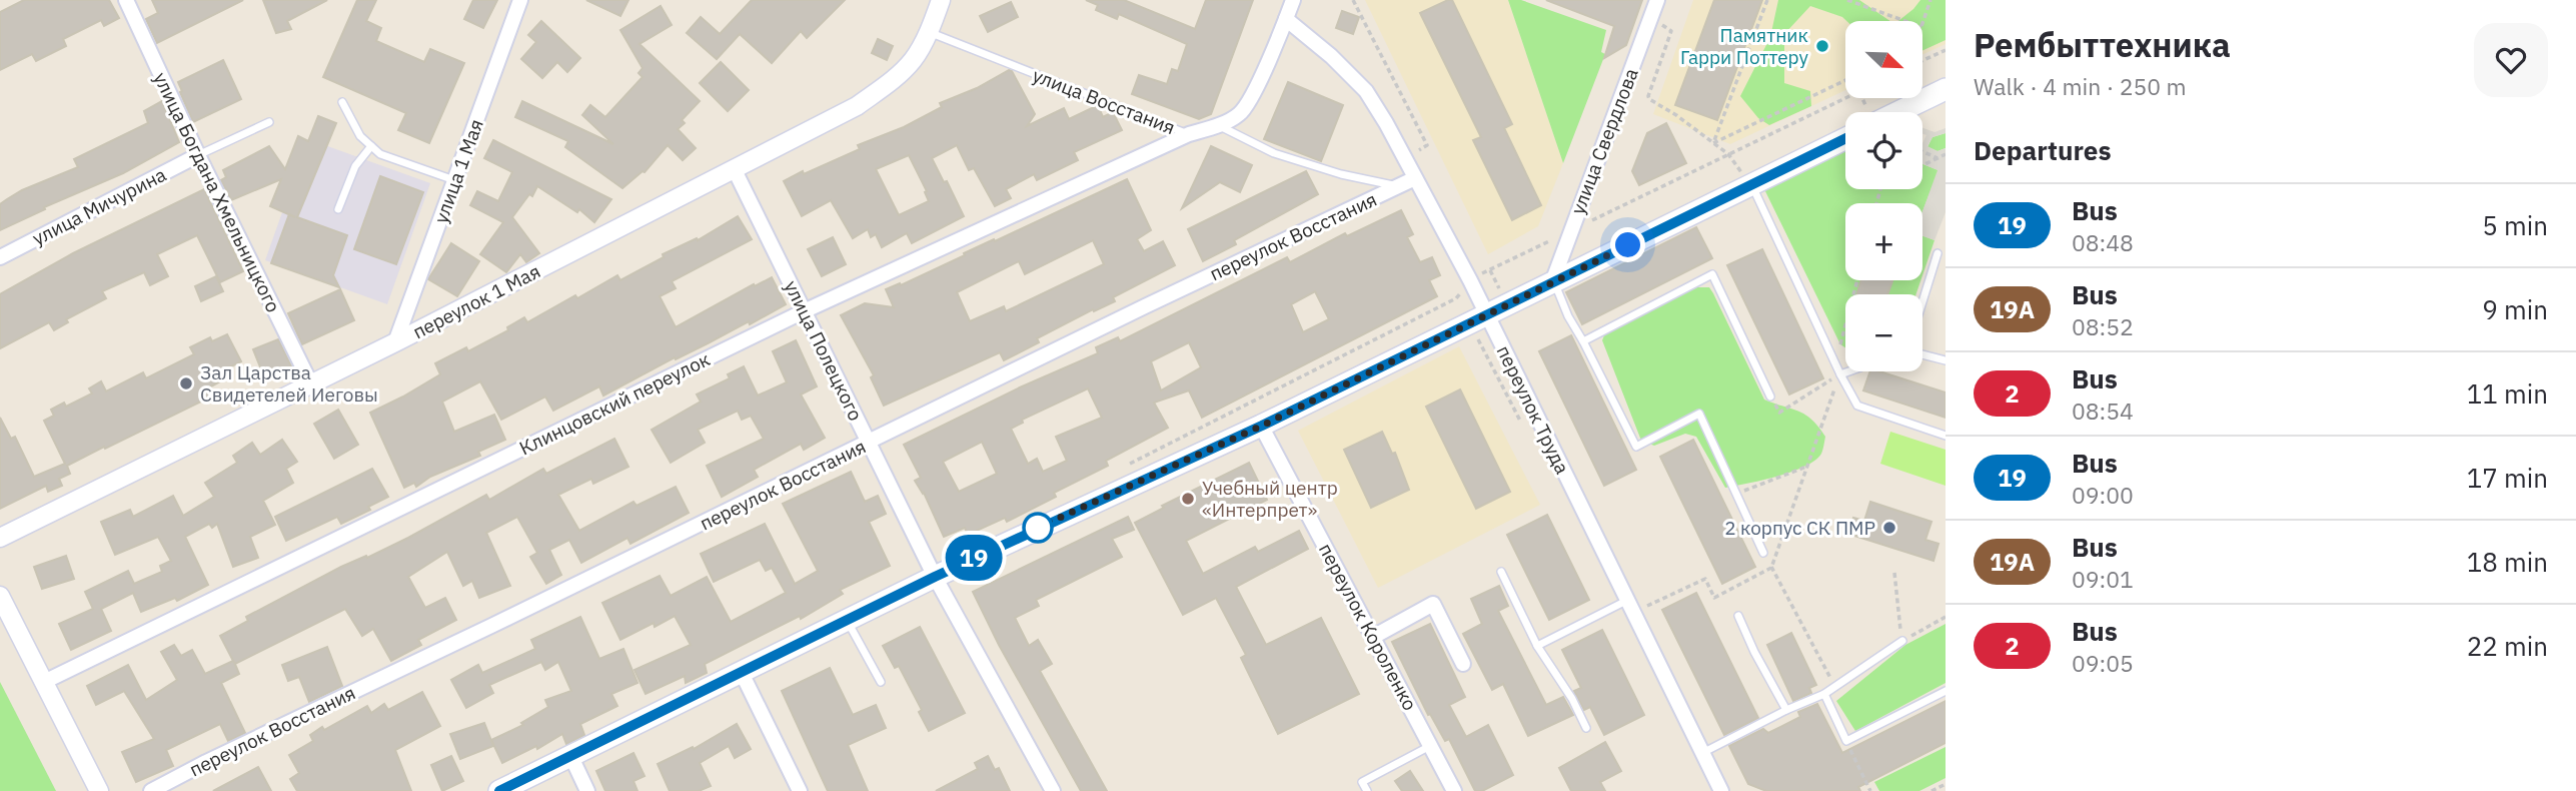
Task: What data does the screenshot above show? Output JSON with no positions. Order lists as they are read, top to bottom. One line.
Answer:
{"streets":{"street":["улица Восстания","улица Свердлова","улица 1 Мая","улица Богдана Хмельницкого","улица Мичурина","переулок Восстания","переулок 1 Мая","улица Полецкого","Клинцовский переулок","переулок Труда","переулок Короленко"]},"crossings":[["улица Восстания","переулок 1 Мая"],["улица Восстания","Клинцовский переулок"],["улица Восстания","переулок Труда"],["улица 1 Мая","переулок 1 Мая"],["улица Богдана Хмельницкого","улица Мичурина"],["улица Богдана Хмельницкого","переулок 1 Мая"],["переулок Восстания","улица Полецкого"],["переулок Восстания","переулок Труда"],["переулок 1 Мая","улица Полецкого"],["улица Полецкого","Клинцовский переулок"]],"places":["Памятник Гарри Поттеру","Зал Царства Свидетелей Иеговы","Учебный центр «Интерпрет»","2 корпус СК ПМР"],"lines":["bus line 19"],"north":"bottom right","page":{"on_map":"19","heading":[["Рембыттехника","Walk · 4 min · 250 m"],"Departures"],"map_buttons":["+","−"],"list":[{"mark":"19","name":"Bus","note":"08:48","value":"5 min"},{"mark":"19А","name":"Bus","note":"08:52","value":"9 min"},{"mark":"2","name":"Bus","note":"08:54","value":"11 min"},{"mark":"19","name":"Bus","note":"09:00","value":"17 min"},{"mark":"19А","name":"Bus","note":"09:01","value":"18 min"},{"mark":"2","name":"Bus","note":"09:05","value":"22 min"}]}}
